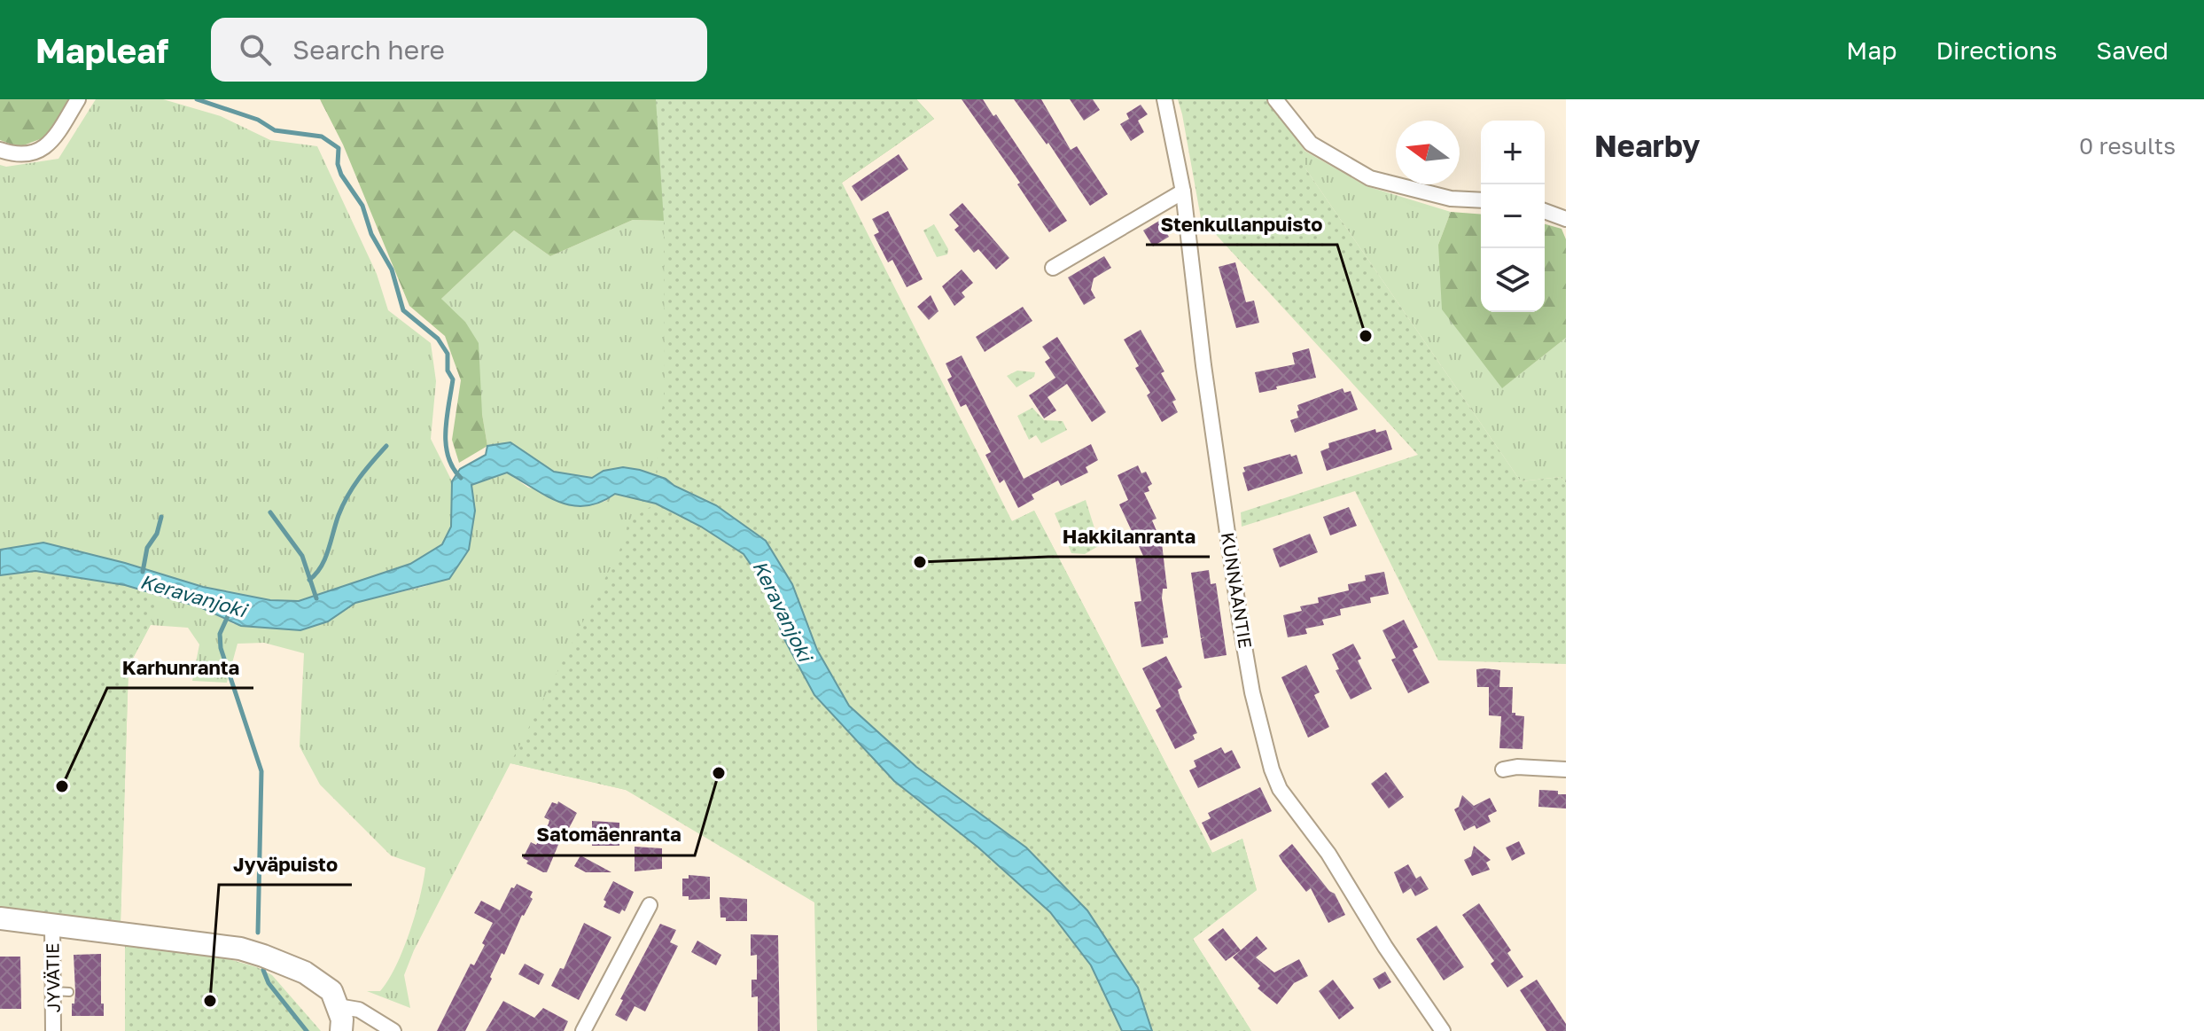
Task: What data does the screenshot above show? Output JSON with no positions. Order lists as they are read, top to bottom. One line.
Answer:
{"streets":{"street":["KUNNAANTIE","JYVÄTIE"]},"water":["Keravanjoki"],"places":["Stenkullanpuisto","Hakkilanranta","Satomäenranta","Karhunranta","Jyväpuisto"],"north":"left","page":{"header":"Mapleaf","search":"Search here","nav":["Map","Directions","Saved"],"heading":["Nearby","0 results"],"map_buttons":["+","−"]}}
